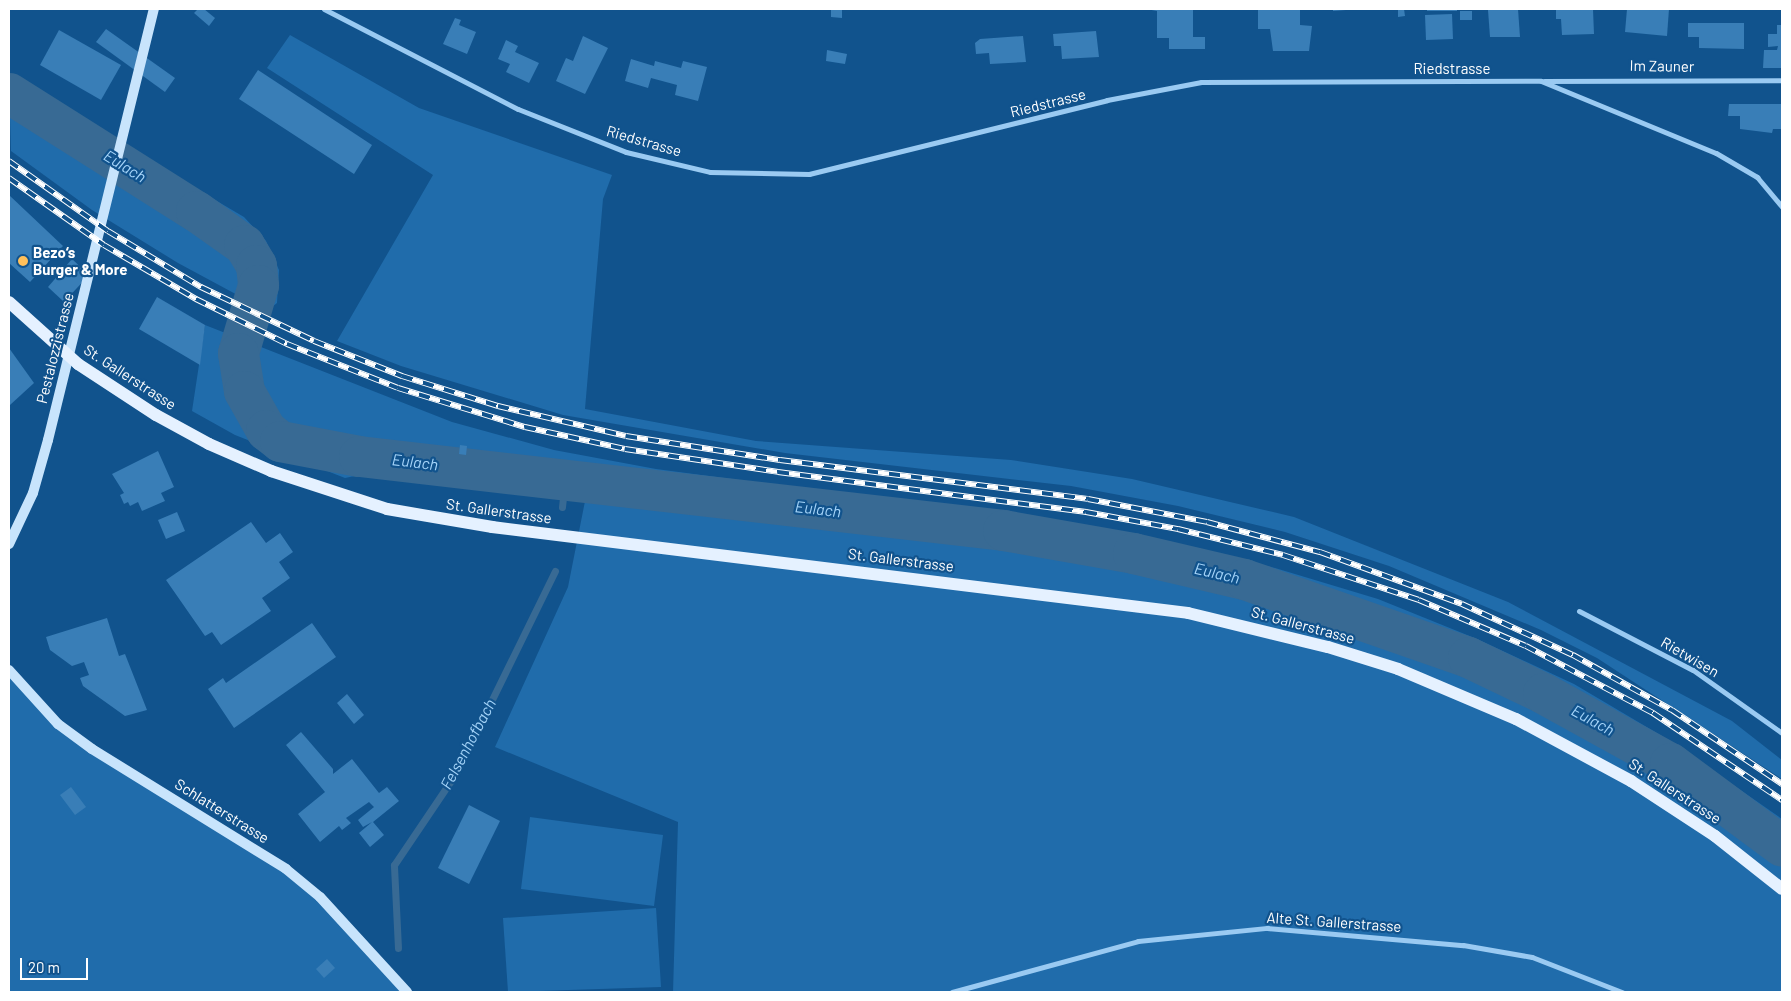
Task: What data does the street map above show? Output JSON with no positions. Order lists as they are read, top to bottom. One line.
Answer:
{"streets":{"main road":["Pestalozzistrasse","St. Gallerstrasse","Schlatterstrasse"],"street":["Im Zauner","Riedstrasse","Rietwisen","Alte St. Gallerstrasse"]},"crossings":[["Im Zauner","Riedstrasse"]],"water":["Eulach","Felsenhofbach"],"places":["Bezo‘s Burger & More"],"scale_bar":"20 m"}
